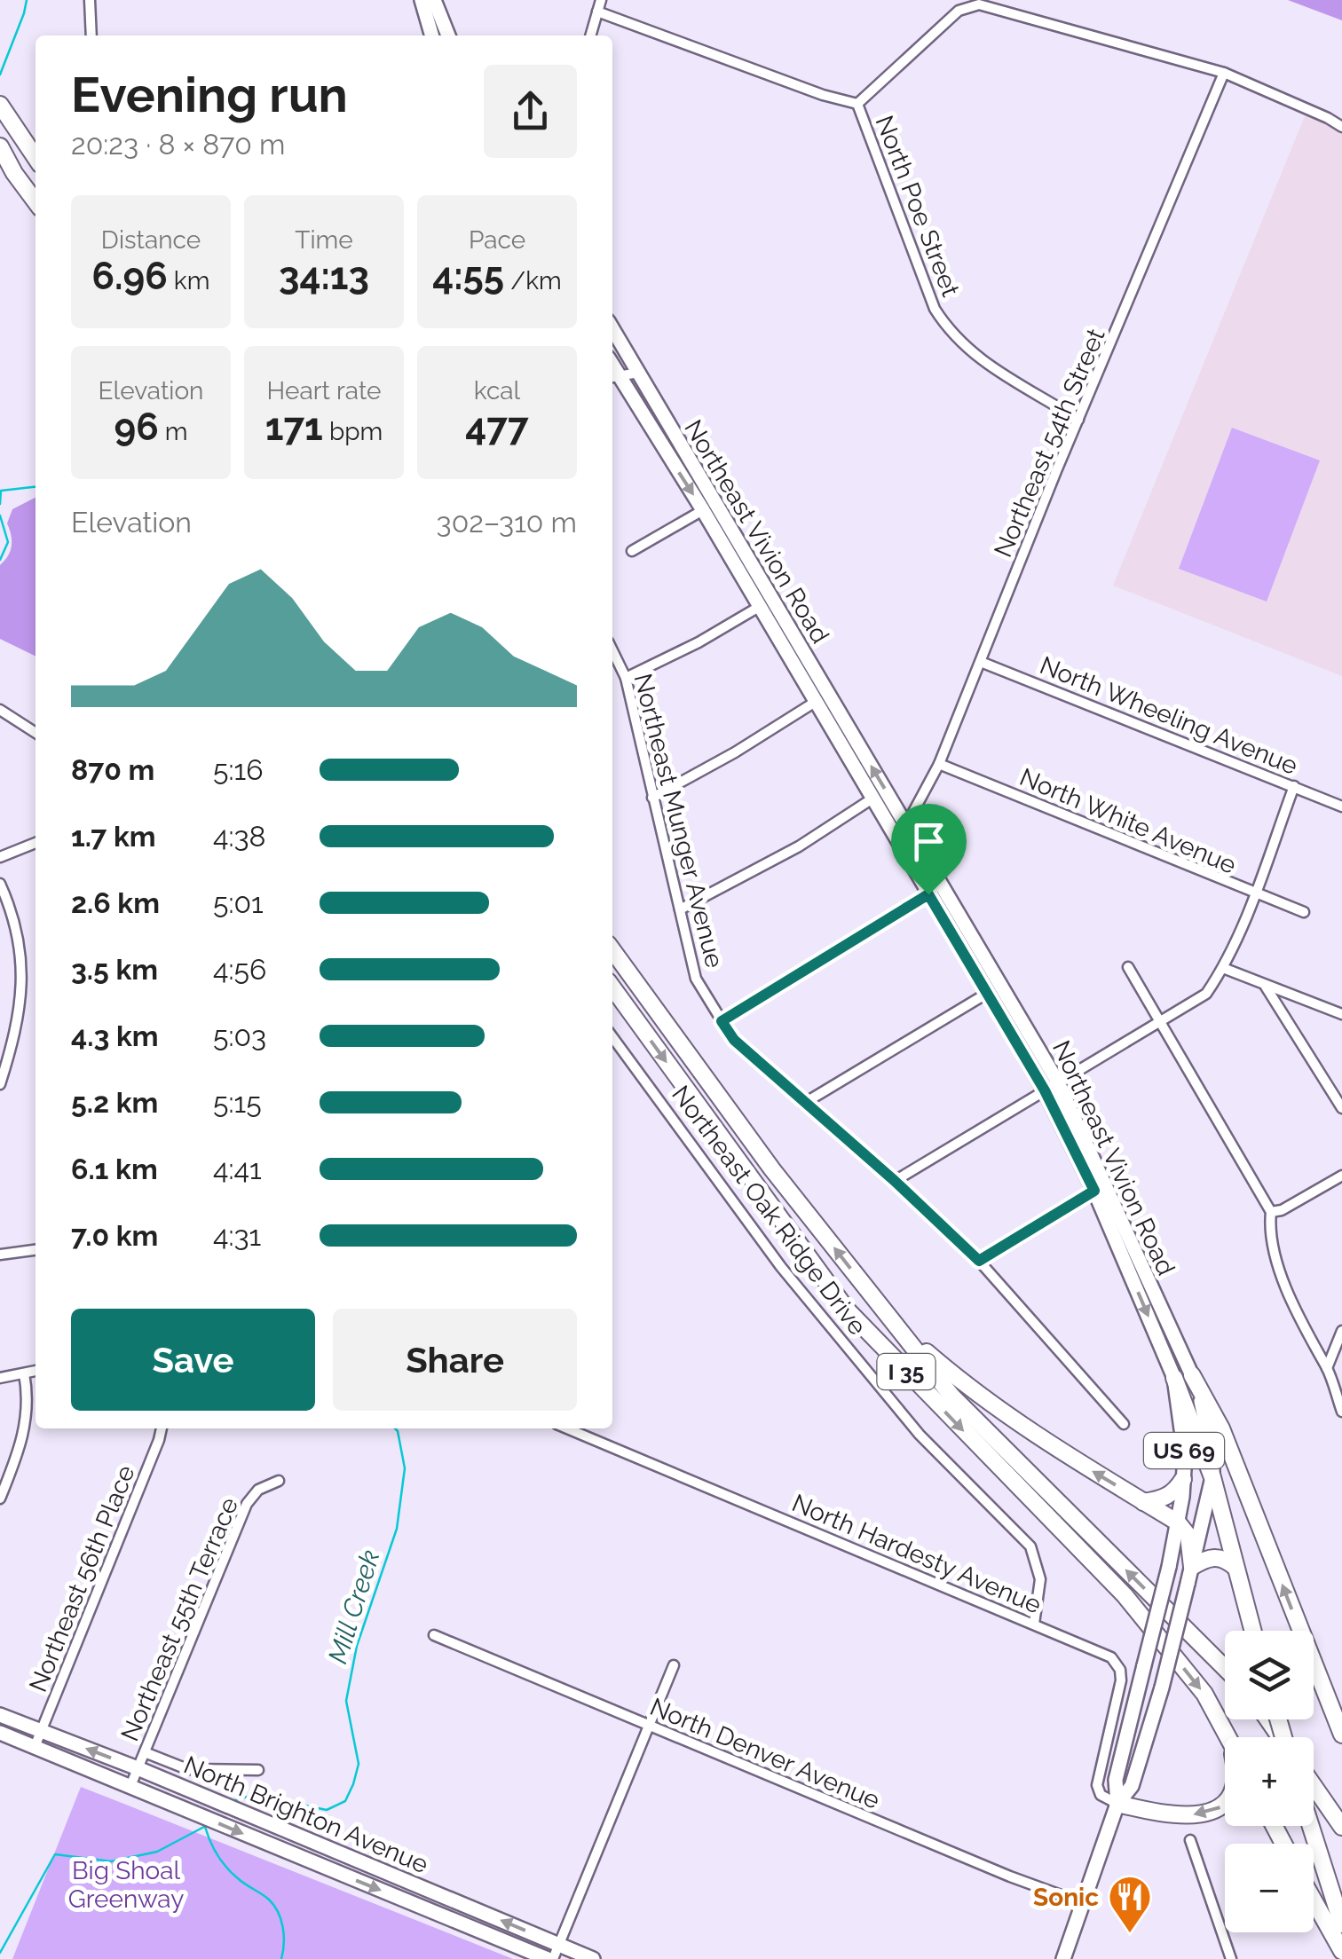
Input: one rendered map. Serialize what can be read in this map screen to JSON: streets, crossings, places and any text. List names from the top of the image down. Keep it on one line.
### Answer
{"streets":{"highway":["I 35"],"main road":["Northeast Vivion Road","US 69","North Brighton Avenue"],"street":["North Poe Street","Northeast 54th Street","North Wheeling Avenue","Northeast Munger Avenue","North White Avenue","Northeast Oak Ridge Drive","North Hardesty Avenue","Northeast 56th Place","Northeast 55th Terrace","North Denver Avenue"]},"crossings":[["North Poe Street","Northeast 54th Street"],["Northeast 54th Street","Northeast Vivion Road"],["Northeast 54th Street","North Wheeling Avenue"],["Northeast 54th Street","North White Avenue"],["Northeast Vivion Road","US 69"],["Northeast Vivion Road","North Hardesty Avenue"],["Northeast Vivion Road","North Denver Avenue"],["Northeast Oak Ridge Drive","North Hardesty Avenue"],["Northeast 56th Place","North Brighton Avenue"],["Northeast 55th Terrace","North Brighton Avenue"]],"water":["Mill Creek"],"parks":["Big Shoal Greenway"],"places":{"restaurant":["Sonic"]},"page":{"heading":["Evening run","20:23 · 8 × 870 m"],"stats":[["Distance","6.96 km"],["Time","34:13"],["Pace","4:55 /km"],["Elevation","96 m"],["Heart rate","171 bpm"],["kcal","477"]],"chart":["Elevation","302–310 m"],"list":[{"name":"870 m","note":"5:16"},{"name":"1.7 km","note":"4:38"},{"name":"2.6 km","note":"5:01"},{"name":"3.5 km","note":"4:56"},{"name":"4.3 km","note":"5:03"},{"name":"5.2 km","note":"5:15"},{"name":"6.1 km","note":"4:41"},{"name":"7.0 km","note":"4:31"}],"buttons":["Save","Share"],"map_buttons":["+","−"]}}
